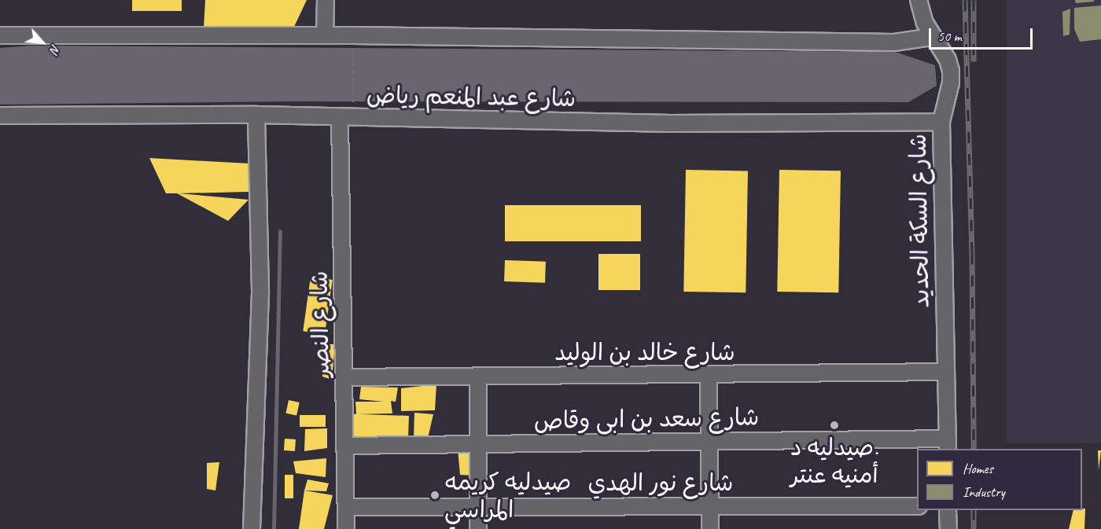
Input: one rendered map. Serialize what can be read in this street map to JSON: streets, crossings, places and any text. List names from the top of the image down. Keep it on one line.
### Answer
{"streets":{"street":["شارع عبد المنعم رياض","شارع السكة الحديد","شارع النصر","شارع خالد بن الوليد","شارع سعد بن ابى وقاص","شارع نور الهدي"]},"crossings":[["شارع عبد المنعم رياض","شارع السكة الحديد"],["شارع عبد المنعم رياض","شارع النصر"],["شارع السكة الحديد","شارع خالد بن الوليد"],["شارع السكة الحديد","شارع سعد بن ابى وقاص"],["شارع النصر","شارع خالد بن الوليد"],["شارع النصر","شارع سعد بن ابى وقاص"],["شارع النصر","شارع نور الهدي"]],"places":["صيدليه د. أمنيه عنتر","صيدليه كريمه المراسي"],"legend":["Homes","Industry"],"scale_bar":"50 m","north":"bottom right"}
